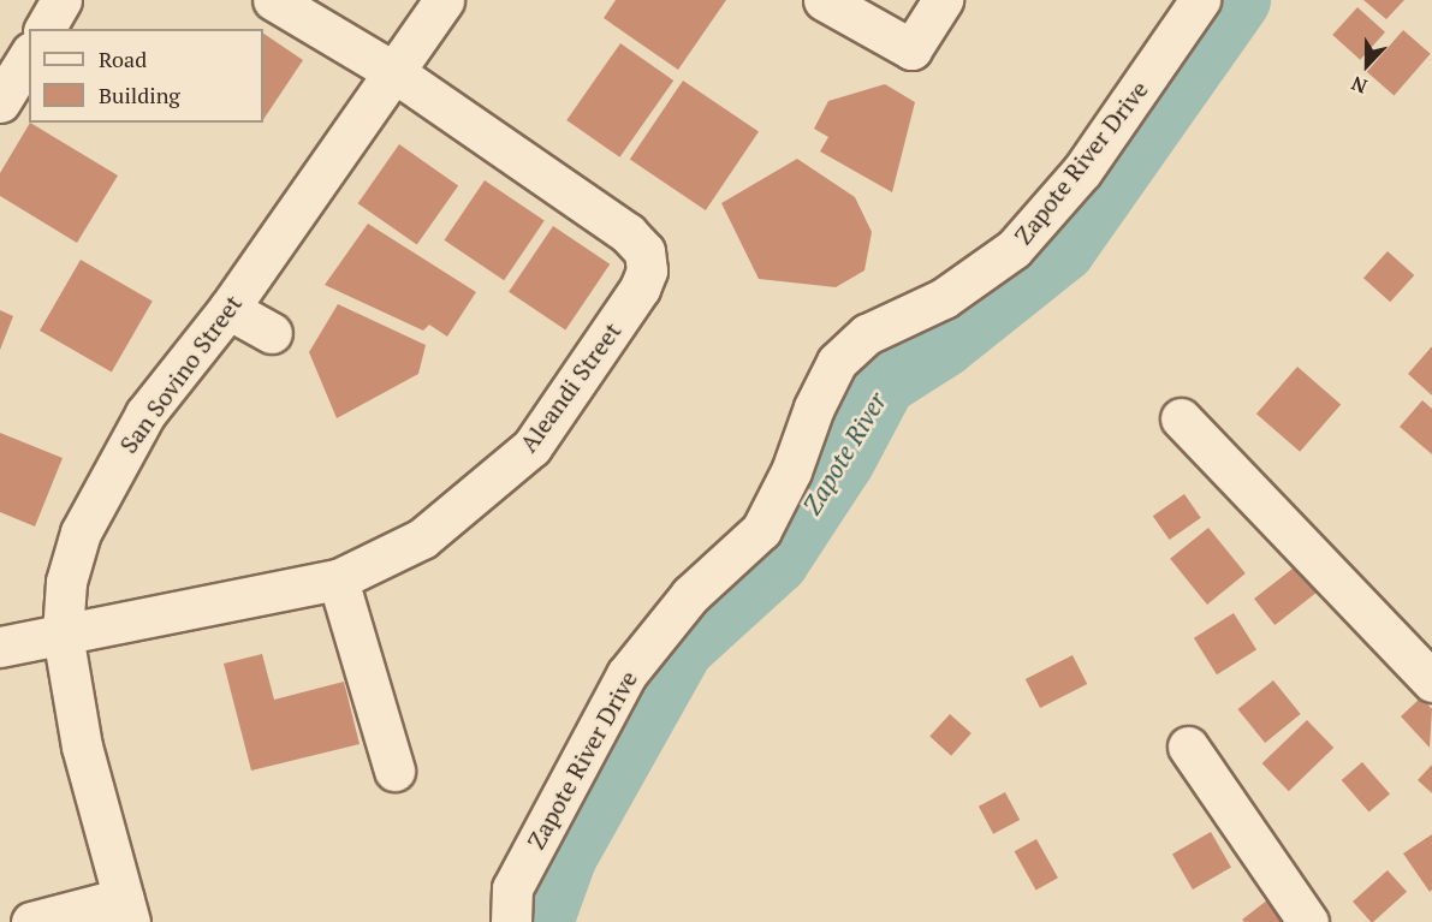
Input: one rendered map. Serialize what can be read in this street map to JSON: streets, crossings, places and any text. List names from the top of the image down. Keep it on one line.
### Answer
{"streets":{"street":["Zapote River Drive","San Sovino Street","Aleandi Street"]},"crossings":[["San Sovino Street","Aleandi Street"]],"water":["Zapote River"],"legend":["Road","Building"],"north":"bottom"}
